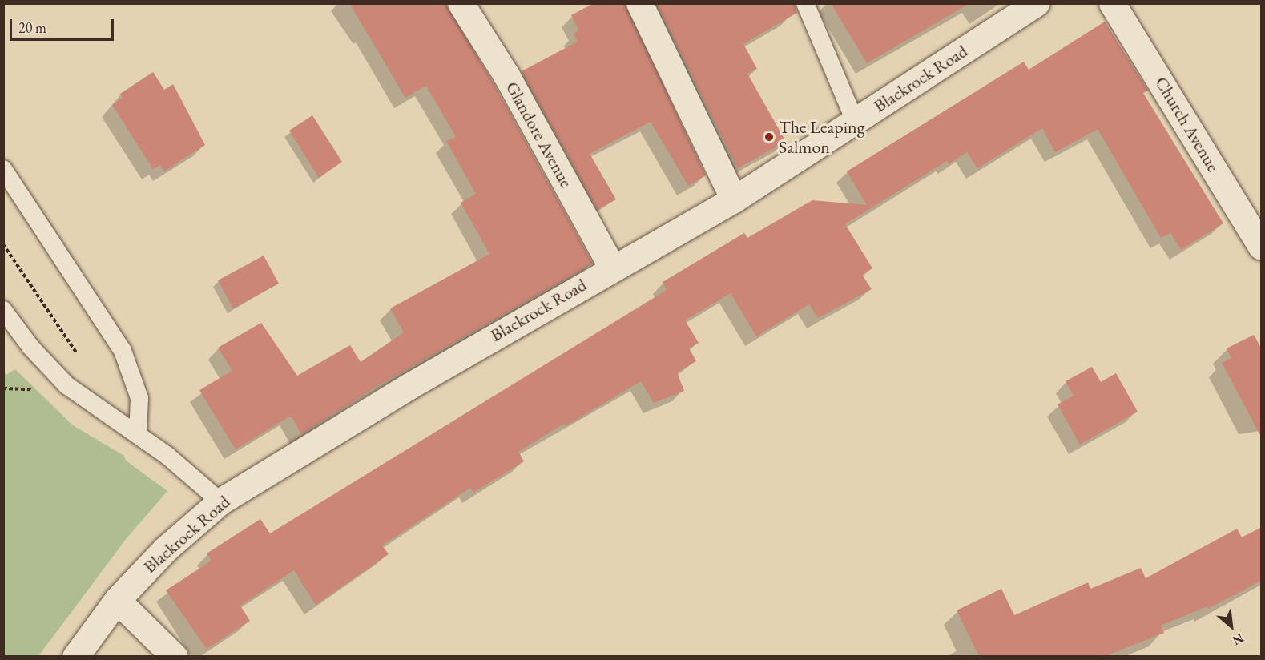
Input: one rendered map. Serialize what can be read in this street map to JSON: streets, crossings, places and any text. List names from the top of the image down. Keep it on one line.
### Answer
{"streets":{"main road":["Blackrock Road","Church Avenue","Glandore Avenue"]},"crossings":[["Blackrock Road","Glandore Avenue"]],"places":["The Leaping Salmon"],"scale_bar":"20 m","north":"bottom right"}
